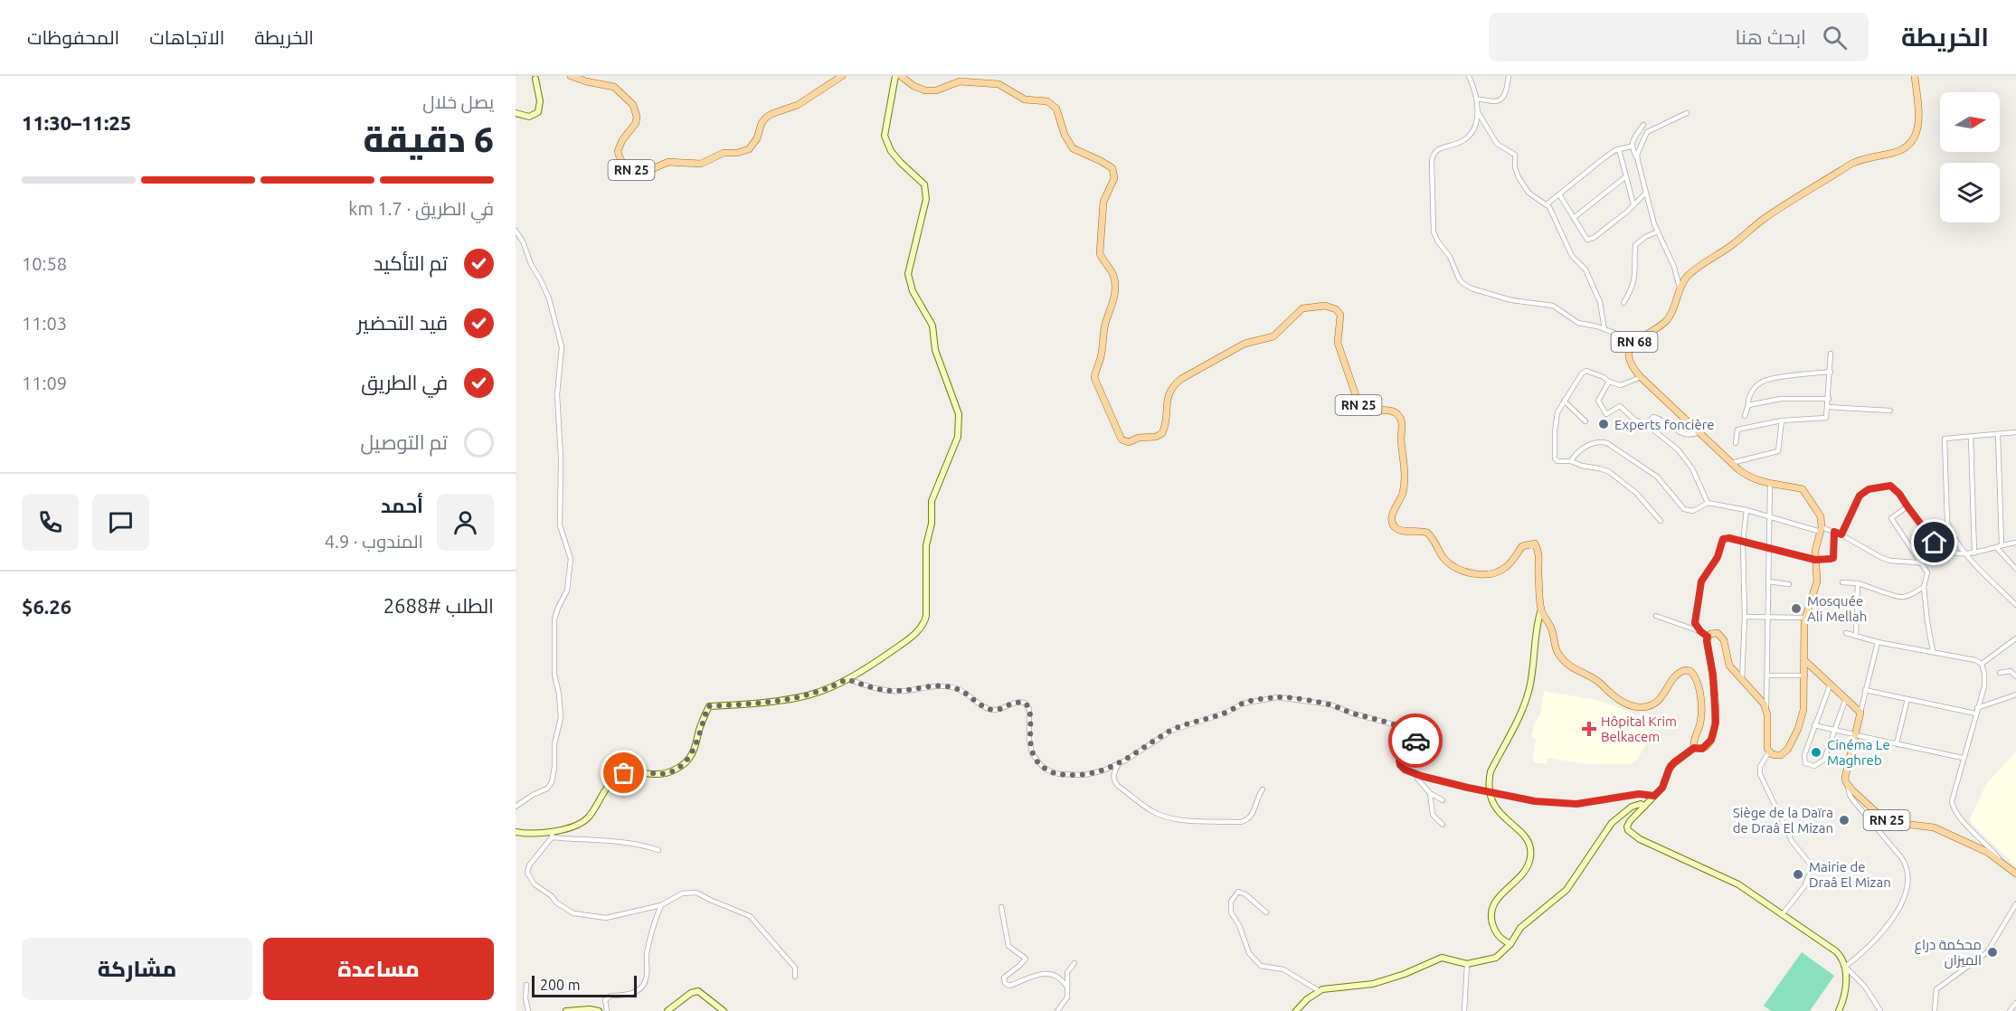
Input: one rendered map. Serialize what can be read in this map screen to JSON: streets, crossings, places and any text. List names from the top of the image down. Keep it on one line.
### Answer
{"streets":{"main road":["RN 25","RN 68"]},"places":{"other":["Experts foncière","Mosquée Ali Mellah","Cinéma Le Maghreb","Siège de la Daïra de Draâ El Mizan","Mairie de Draâ El Mizan","محكمة دراع الميزان"],"health":["Hôpital Krim Belkacem"]},"scale_bar":"200 m","north":"right","page":{"header":"الخريطة","search":"ابحث هنا","nav":["الخريطة","الاتجاهات","المحفوظات"],"heading":["6 دقيقة","يصل خلال","11:25–11:30"],"panel":["أحمد","المندوب · 4.9","الطلب #2688","$6.26"],"bar":"في الطريق · 1.7 km","list":[["تم التأكيد","10:58"],["قيد التحضير","11:03"],["في الطريق","11:09"],"تم التوصيل"],"buttons":["مساعدة","مشاركة"],"scale":"200 m"}}
